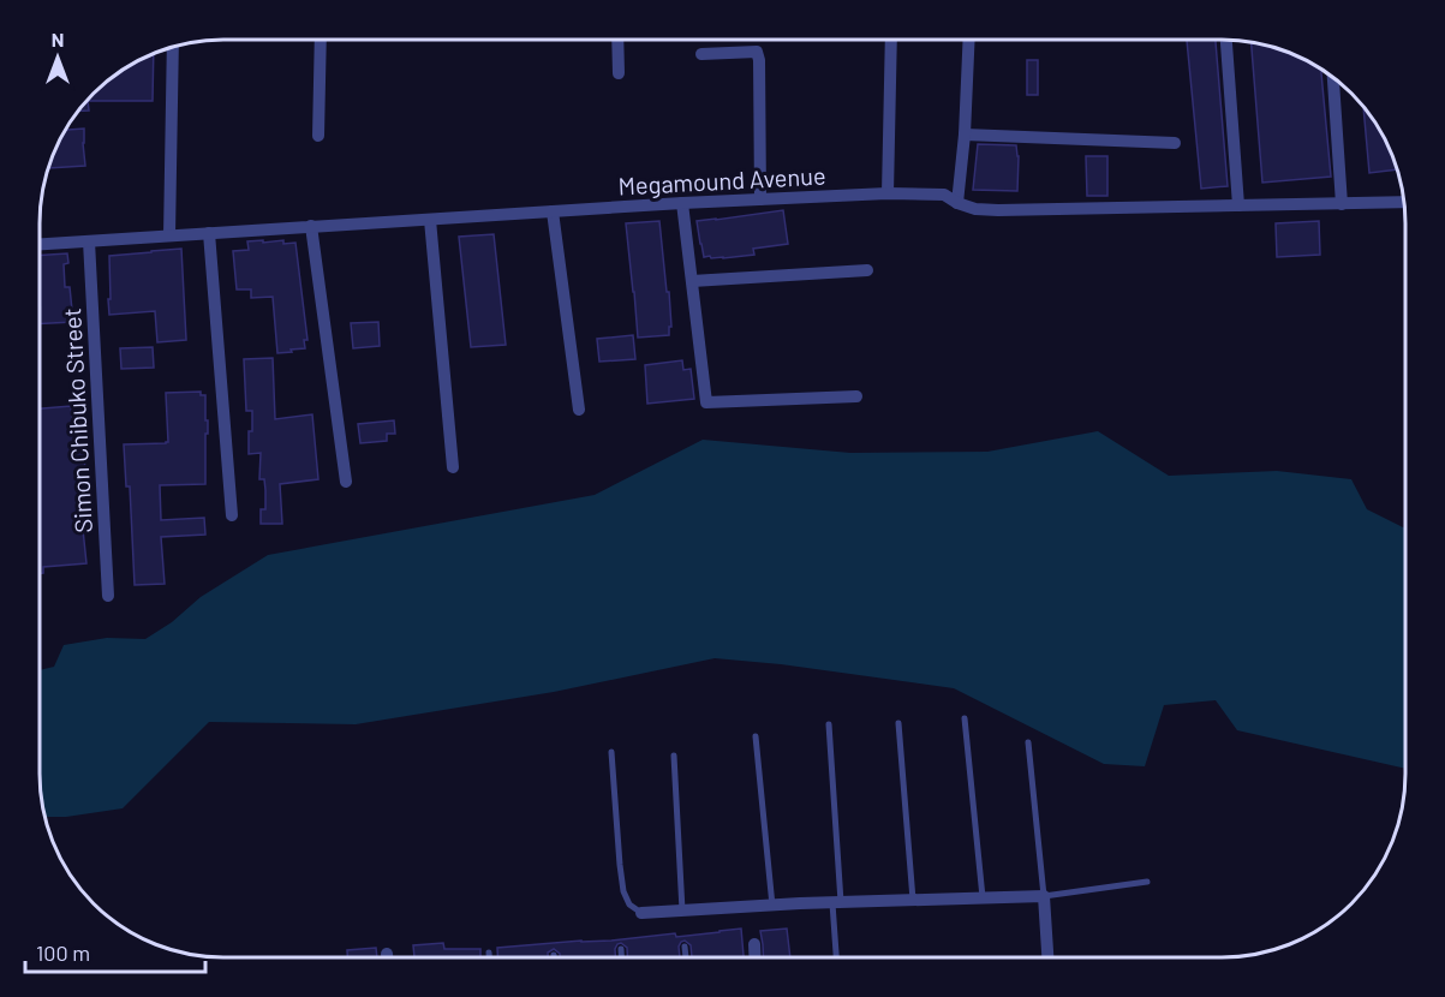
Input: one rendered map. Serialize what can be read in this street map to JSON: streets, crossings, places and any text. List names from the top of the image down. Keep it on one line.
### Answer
{"streets":{"street":["Megamound Avenue","Simon Chibuko Street"]},"crossings":[["Megamound Avenue","Simon Chibuko Street"]],"scale_bar":"100 m","north":"top"}
